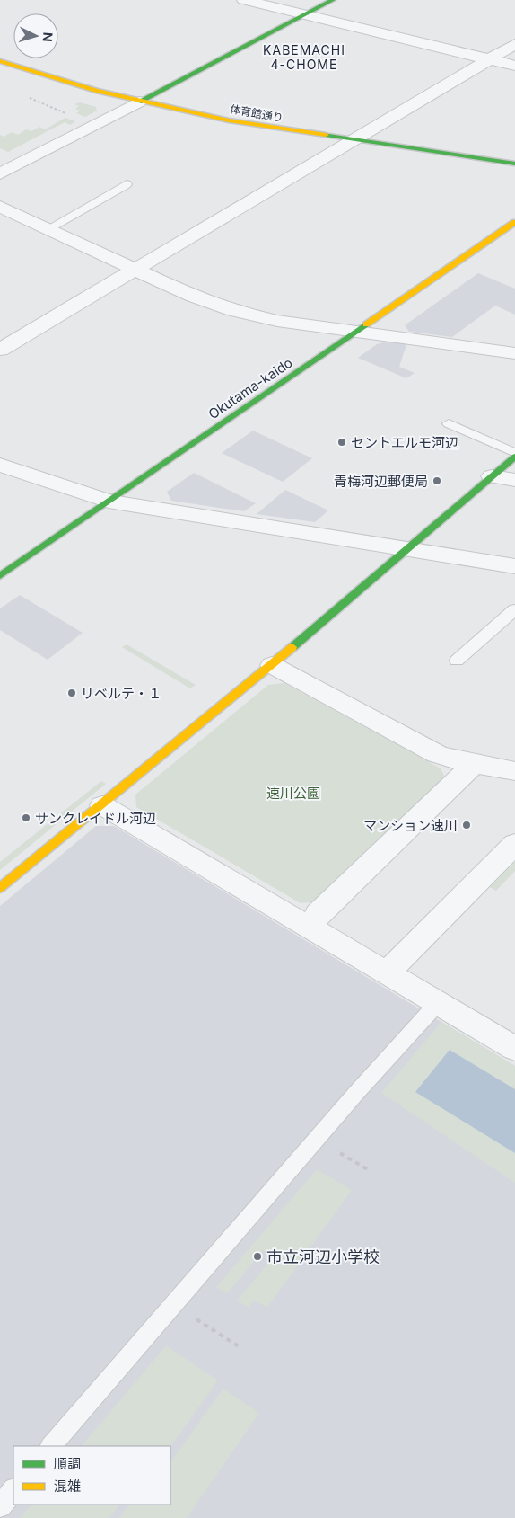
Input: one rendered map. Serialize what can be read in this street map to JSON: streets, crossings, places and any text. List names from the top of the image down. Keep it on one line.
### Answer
{"streets":{"street":["体育館通り","Okutama-kaido"]},"districts":["KABEMACHI 4-CHOME"],"parks":["速川公園"],"places":["セントエルモ河辺","青梅河辺郵便局","リベルテ・１","サンクレイドル河辺","マンション速川","市立河辺小学校"],"legend":["順調","混雑"],"north":"right"}
